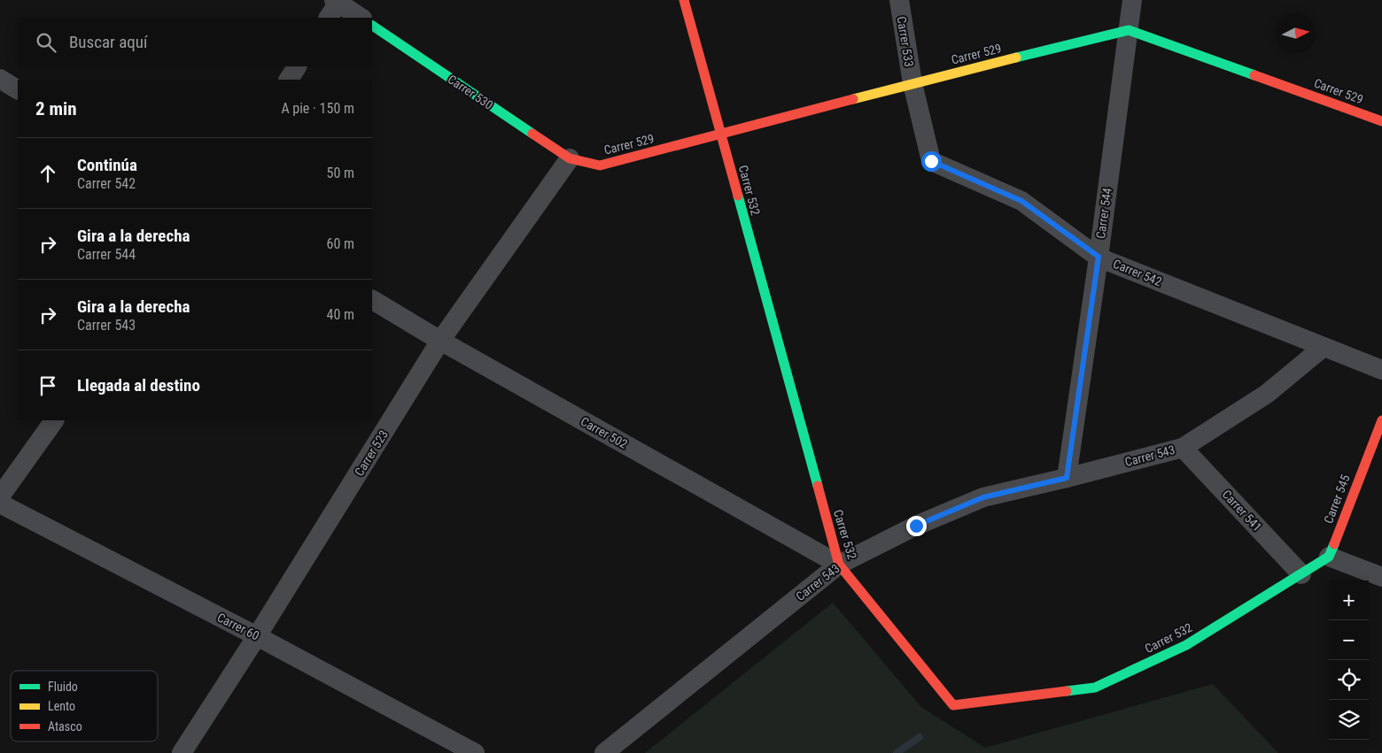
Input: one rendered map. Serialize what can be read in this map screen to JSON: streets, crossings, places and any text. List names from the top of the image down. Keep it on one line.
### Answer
{"streets":{"street":["Carrer 533","Carrer 529","Carrer 530","Carrer 532","Carrer 544","Carrer 542","Carrer 502","Carrer 523","Carrer 543","Carrer 545","Carrer 541","Carrer 60"]},"crossings":[["Carrer 533","Carrer 529"],["Carrer 533","Carrer 542"],["Carrer 529","Carrer 530"],["Carrer 529","Carrer 532"],["Carrer 529","Carrer 544"],["Carrer 529","Carrer 542"],["Carrer 529","Carrer 523"],["Carrer 530","Carrer 523"],["Carrer 532","Carrer 502"],["Carrer 532","Carrer 543"],["Carrer 532","Carrer 541"],["Carrer 544","Carrer 542"],["Carrer 544","Carrer 543"],["Carrer 542","Carrer 543"],["Carrer 502","Carrer 523"],["Carrer 502","Carrer 543"],["Carrer 523","Carrer 60"],["Carrer 543","Carrer 541"]],"legend":["Fluido","Lento","Atasco"],"north":"right","page":{"search":"Buscar aquí","heading":["2 min","A pie · 150 m"],"list":[["Continúa","Carrer 542","50 m"],["Gira a la derecha","Carrer 544","60 m"],["Gira a la derecha","Carrer 543","40 m"],"Llegada al destino"],"map_buttons":["+","−"]}}
